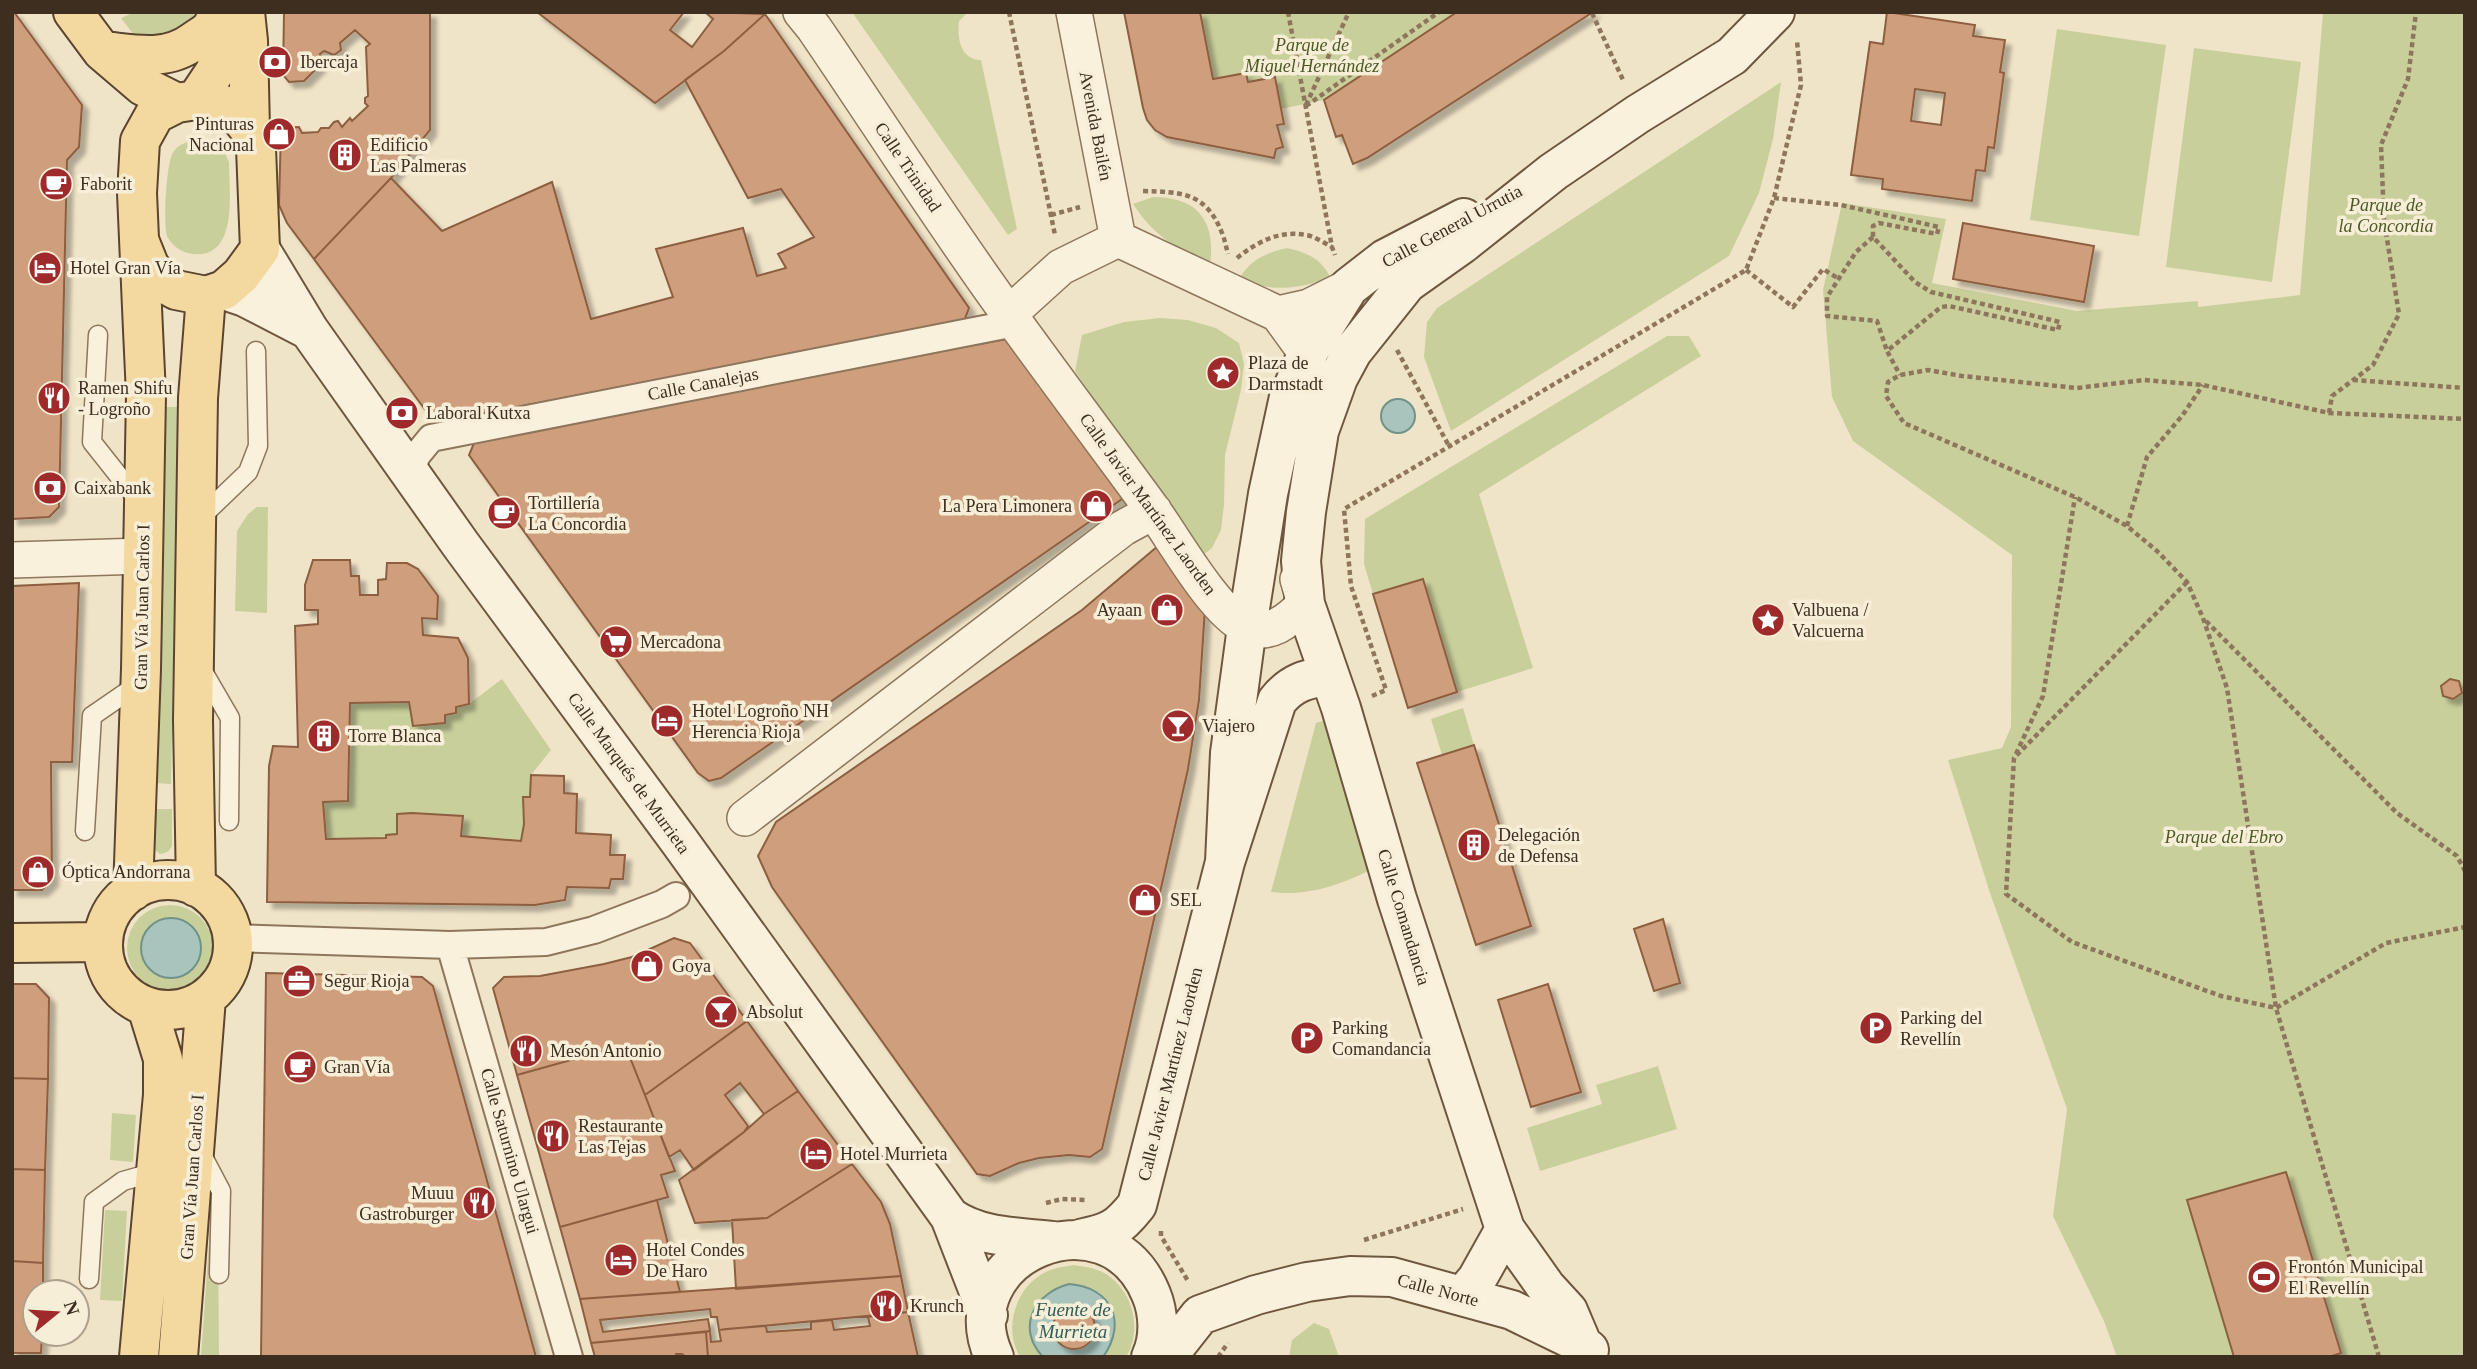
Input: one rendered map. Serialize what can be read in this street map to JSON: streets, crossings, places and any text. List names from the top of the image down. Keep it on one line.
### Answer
{"streets":{"main road":["Calle General Urrutia","Calle Javier Martínez Laorden","Gran Vía Juan Carlos I","Calle Marqués de Murrieta","Calle Comandancia","Calle Norte"],"street":["Avenida Bailén","Calle Trinidad","Calle Canalejas","Calle Saturnino Ulargui"]},"crossings":[["Calle Trinidad","Calle Canalejas"],["Calle Trinidad","Calle Javier Martínez Laorden"],["Calle General Urrutia","Calle Comandancia"],["Calle Canalejas","Calle Javier Martínez Laorden"],["Calle Canalejas","Calle Marqués de Murrieta"],["Calle Javier Martínez Laorden","Calle Comandancia"],["Gran Vía Juan Carlos I","Calle Marqués de Murrieta"],["Calle Comandancia","Calle Norte"]],"water":["Fuente de Murrieta"],"parks":["Parque de Miguel Hernández","Parque de la Concordia","Parque del Ebro"],"places":{"bank":["Ibercaja","Laboral Kutxa","Caixabank"],"shop":["Pinturas Nacional","La Pera Limonera","Ayaan","Óptica Andorrana","SEL","Goya"],"building":["Edificio Las Palmeras","Torre Blanca","Delegación de Defensa"],"cafe":["Faborit","Tortillería La Concordia","Gran Vía"],"hotel":["Hotel Gran Vía","Hotel Logroño NH Herencia Rioja","Hotel Murrieta","Hotel Condes De Haro"],"place":["Plaza de Darmstadt","Valbuena / Valcuerna"],"restaurant":["Ramen Shifu - Logroño","Mesón Antonio","Restaurante Las Tejas","Muuu Gastroburger","Krunch"],"supermarket":["Mercadona"],"bar":["Viajero","Absolut"],"office":["Segur Rioja"],"parking":["Parking del Revellín","Parking Comandancia"],"sports":["Frontón Municipal El Revellín"]},"north":"right"}
